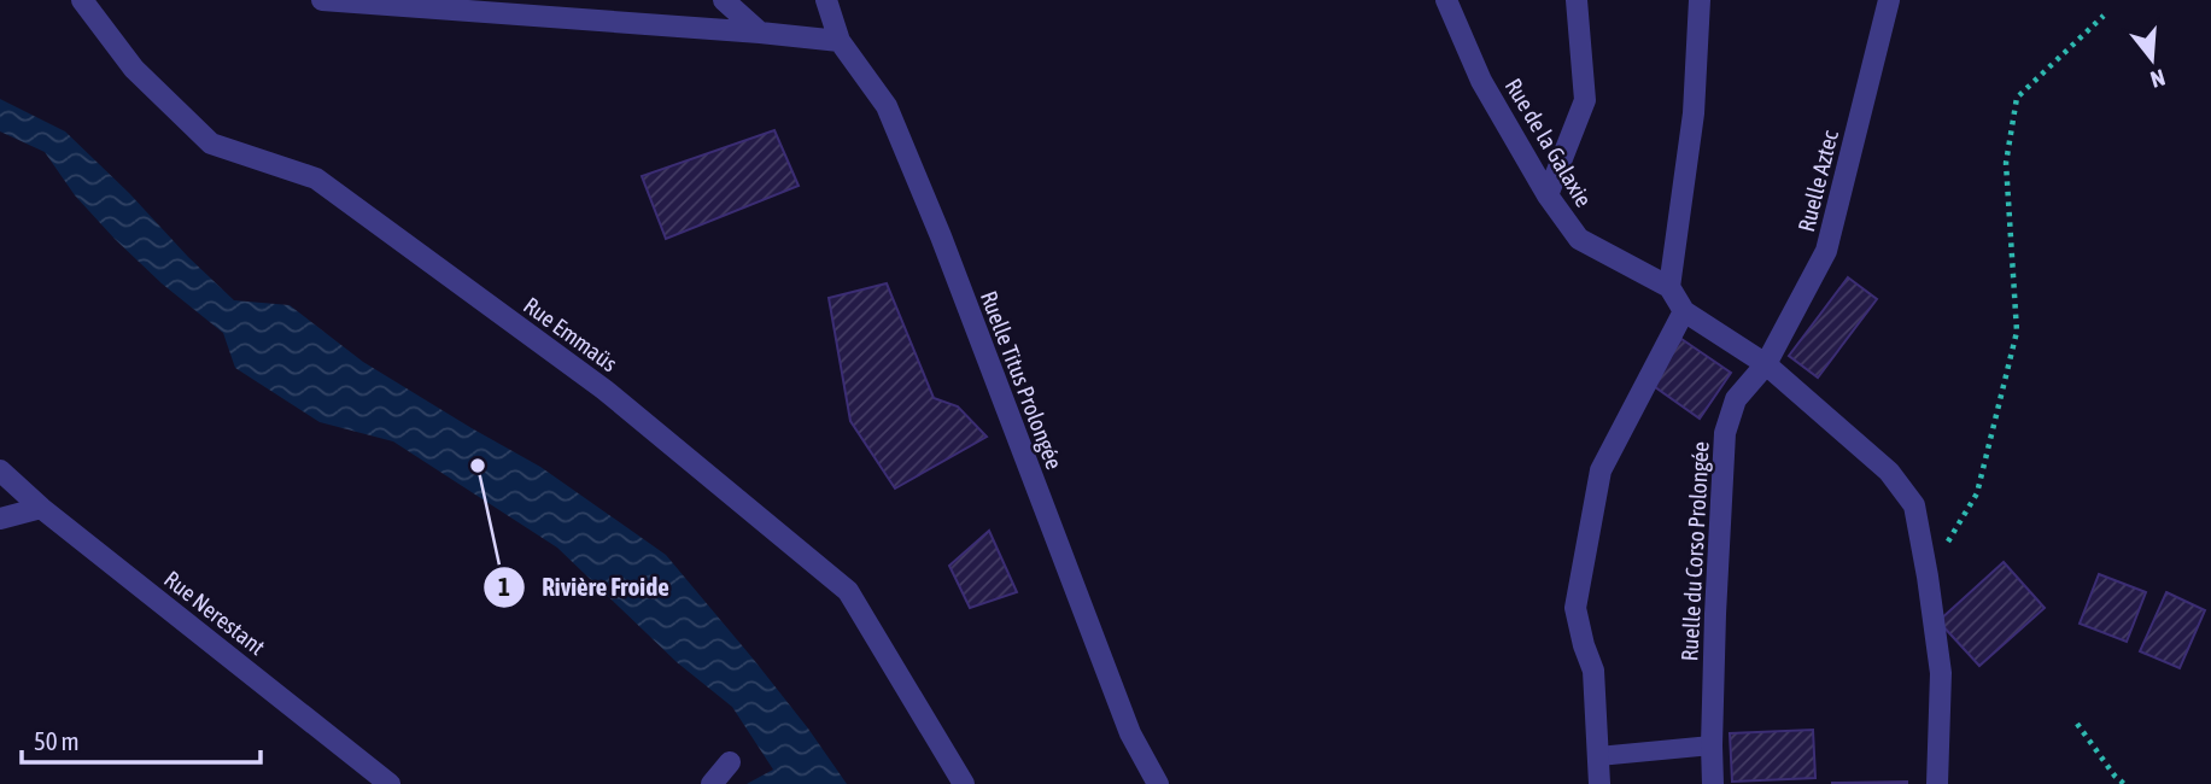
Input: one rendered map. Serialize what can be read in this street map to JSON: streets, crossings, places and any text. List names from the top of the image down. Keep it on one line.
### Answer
{"streets":{"street":["Rue de la Galaxie","Ruelle Aztec","Rue Emmaüs","Ruelle Titus Prolongée","Ruelle du Corso Prolongée","Rue Nerestant"]},"crossings":[["Ruelle Aztec","Ruelle du Corso Prolongée"]],"places":["Rivière Froide"],"scale_bar":"50 m","north":"bottom"}
